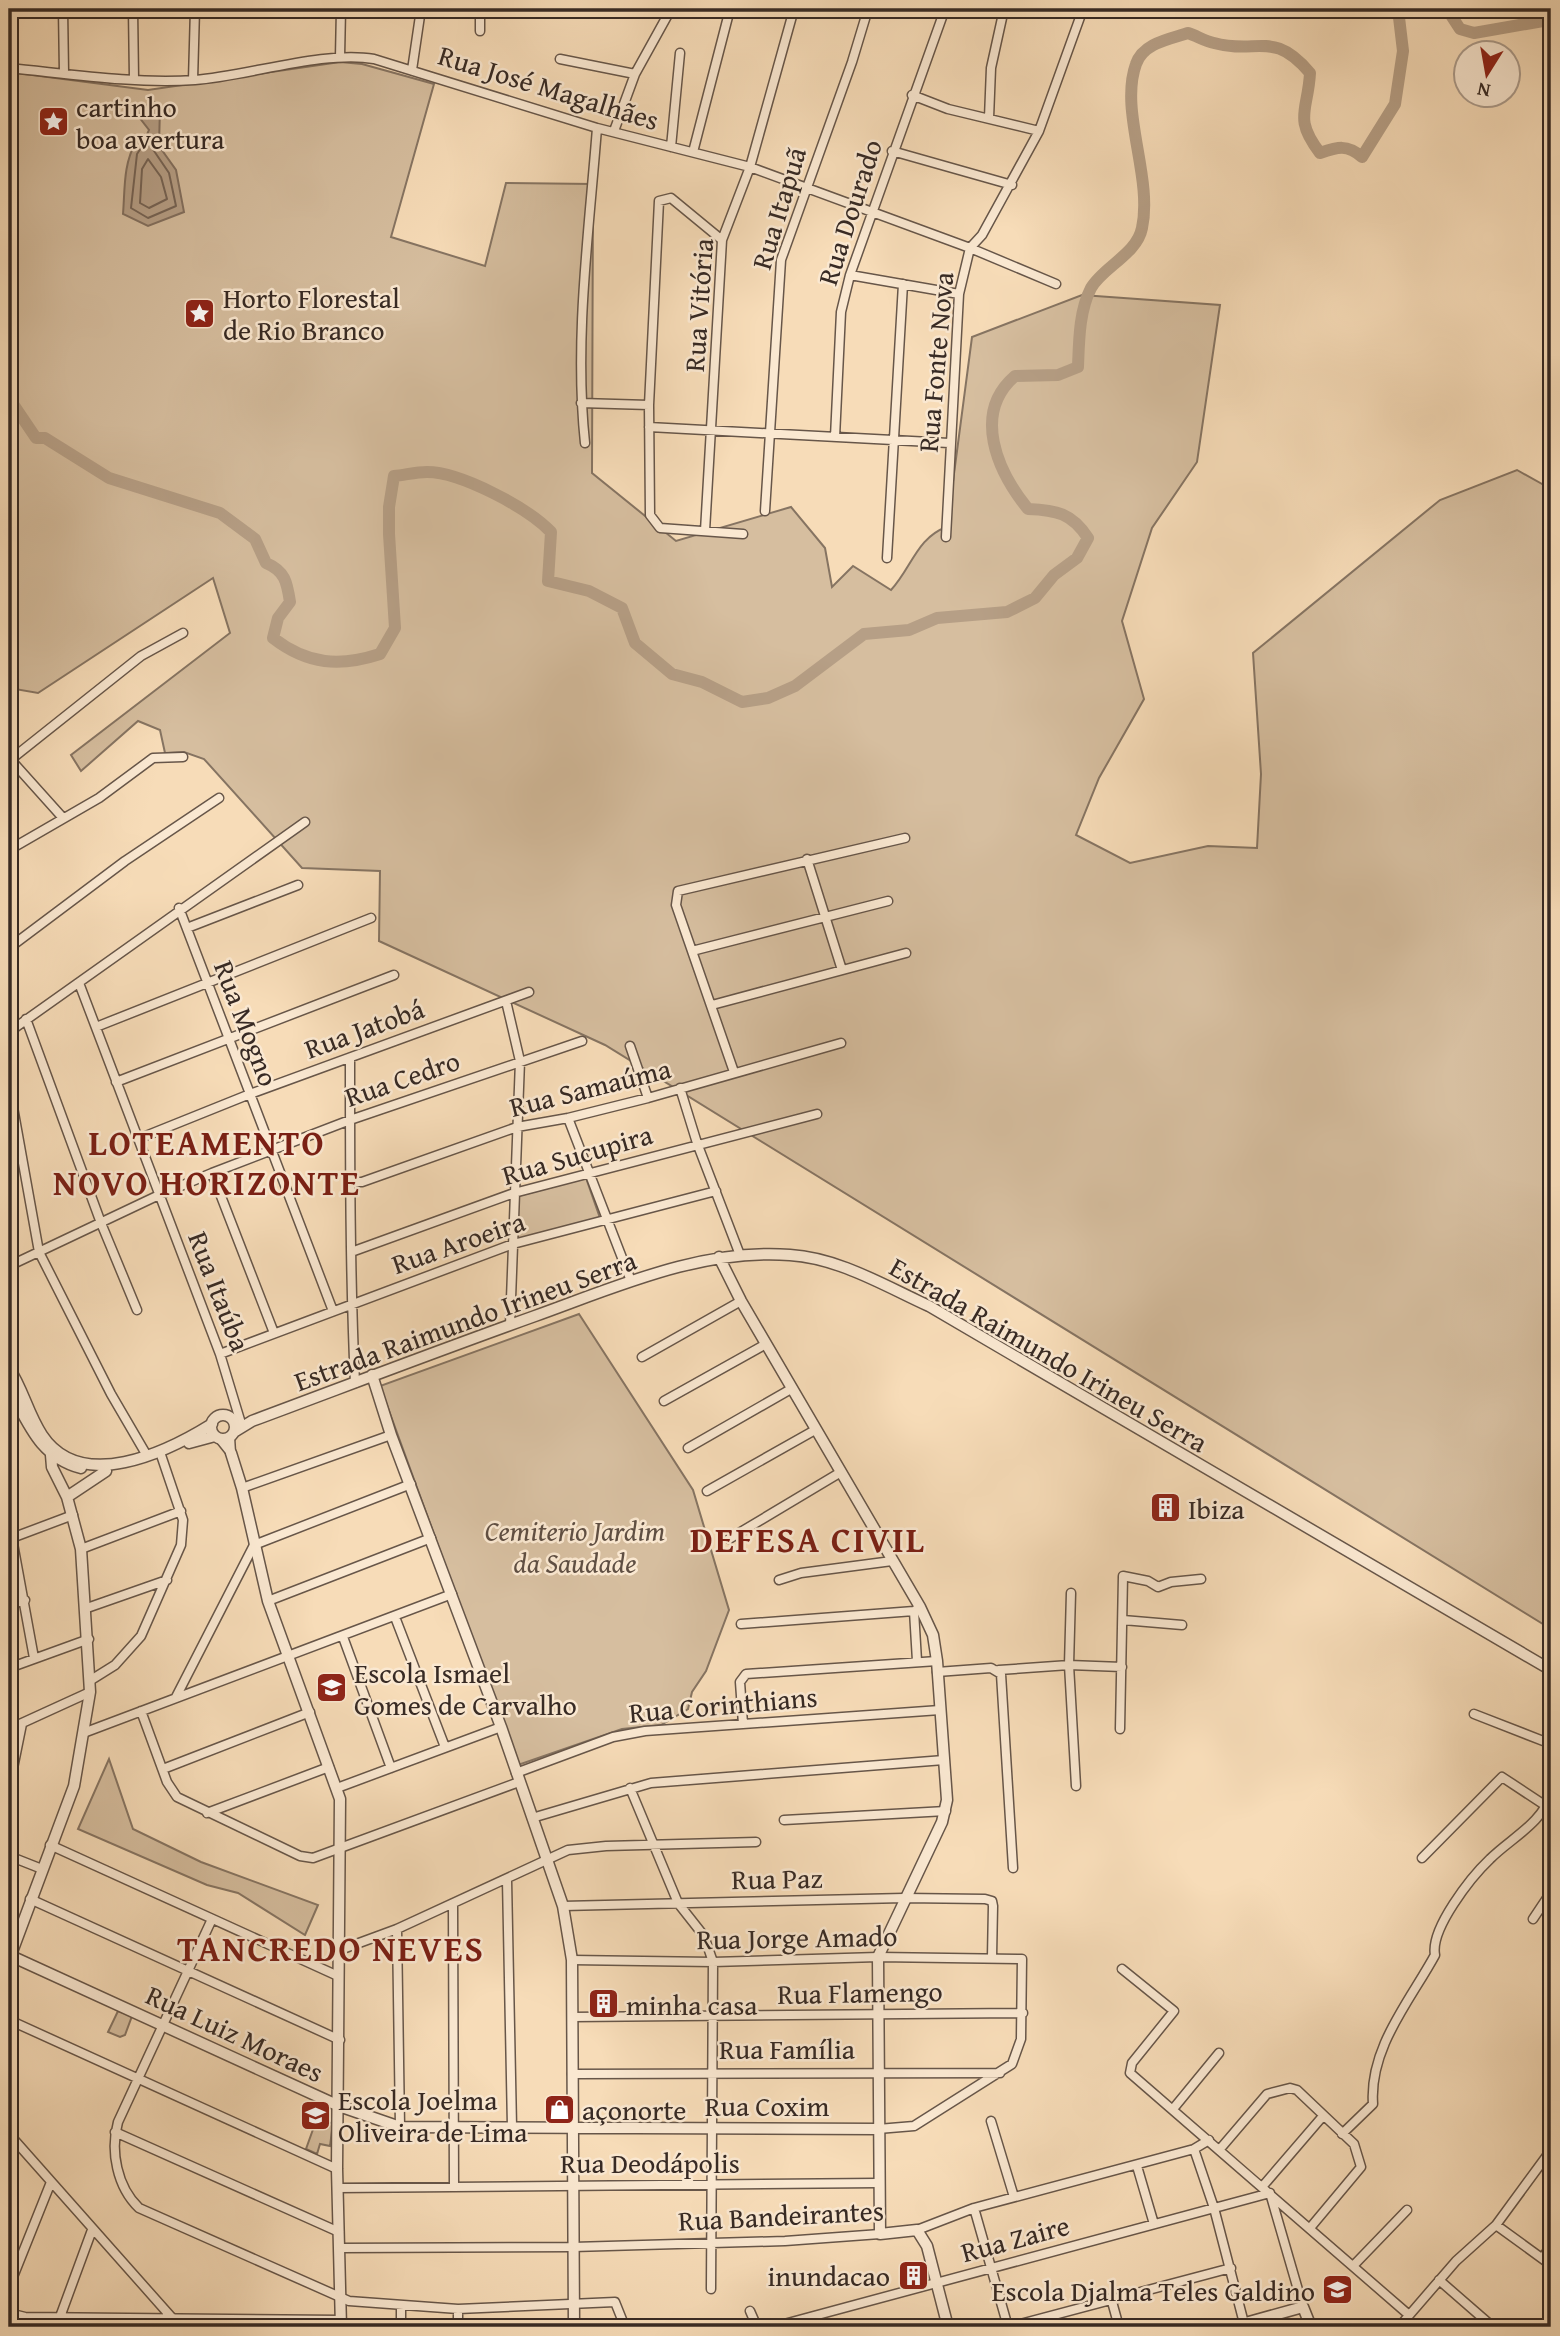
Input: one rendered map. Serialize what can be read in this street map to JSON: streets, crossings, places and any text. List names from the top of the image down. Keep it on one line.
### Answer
{"streets":{"street":["Rua José Magalhães","Rua Itapuã","Rua Dourado","Rua Vitória","Rua Fonte Nova","Rua Mogno","Rua Jatobá","Rua Cedro","Rua Samaúma","Rua Sucupira","Rua Aroeira","Rua Itaúba","Estrada Raimundo Irineu Serra","Rua Corinthians","Rua Paz","Rua Jorge Amado","Rua Flamengo","Rua Luiz Moraes","Rua Família","Rua Coxim","Rua Deodápolis","Rua Bandeirantes","Rua Zaire"]},"crossings":[["Rua José Magalhães","Rua Itapuã"],["Rua José Magalhães","Rua Dourado"],["Rua José Magalhães","Rua Vitória"],["Rua José Magalhães","Rua Fonte Nova"],["Rua Mogno","Rua Jatobá"],["Rua Mogno","Rua Cedro"],["Rua Mogno","Rua Aroeira"],["Rua Jatobá","Rua Itaúba"],["Rua Cedro","Rua Itaúba"],["Rua Aroeira","Rua Itaúba"],["Rua Itaúba","Estrada Raimundo Irineu Serra"],["Rua Paz","Rua Jorge Amado"],["Rua Jorge Amado","Rua Flamengo"],["Rua Luiz Moraes","Rua Coxim"]],"districts":["LOTEAMENTO NOVO HORIZONTE","DEFESA CIVIL","TANCREDO NEVES"],"parks":["Cemiterio Jardim da Saudade"],"places":{"place":["cartinho boa avertura","Horto Florestal de Rio Branco"],"building":["Ibiza","minha casa","inundacao"],"school or university":["Escola Ismael Gomes de Carvalho","Escola Joelma Oliveira de Lima","Escola Djalma Teles Galdino"],"shop":["açonorte"]},"north":"bottom"}
